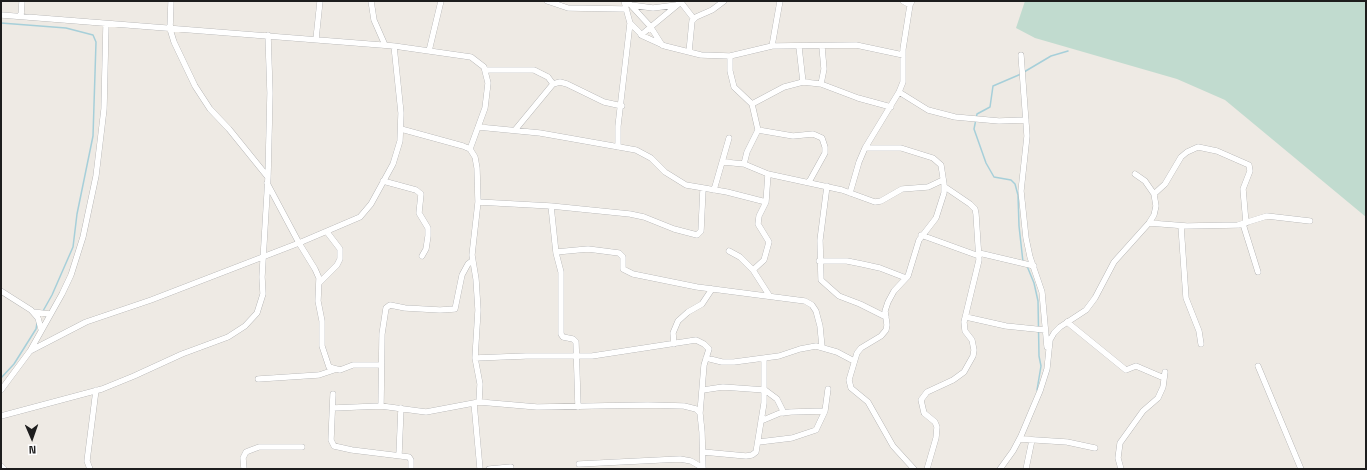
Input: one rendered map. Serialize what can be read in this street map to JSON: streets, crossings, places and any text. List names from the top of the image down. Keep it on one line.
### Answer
{"north":"bottom"}
